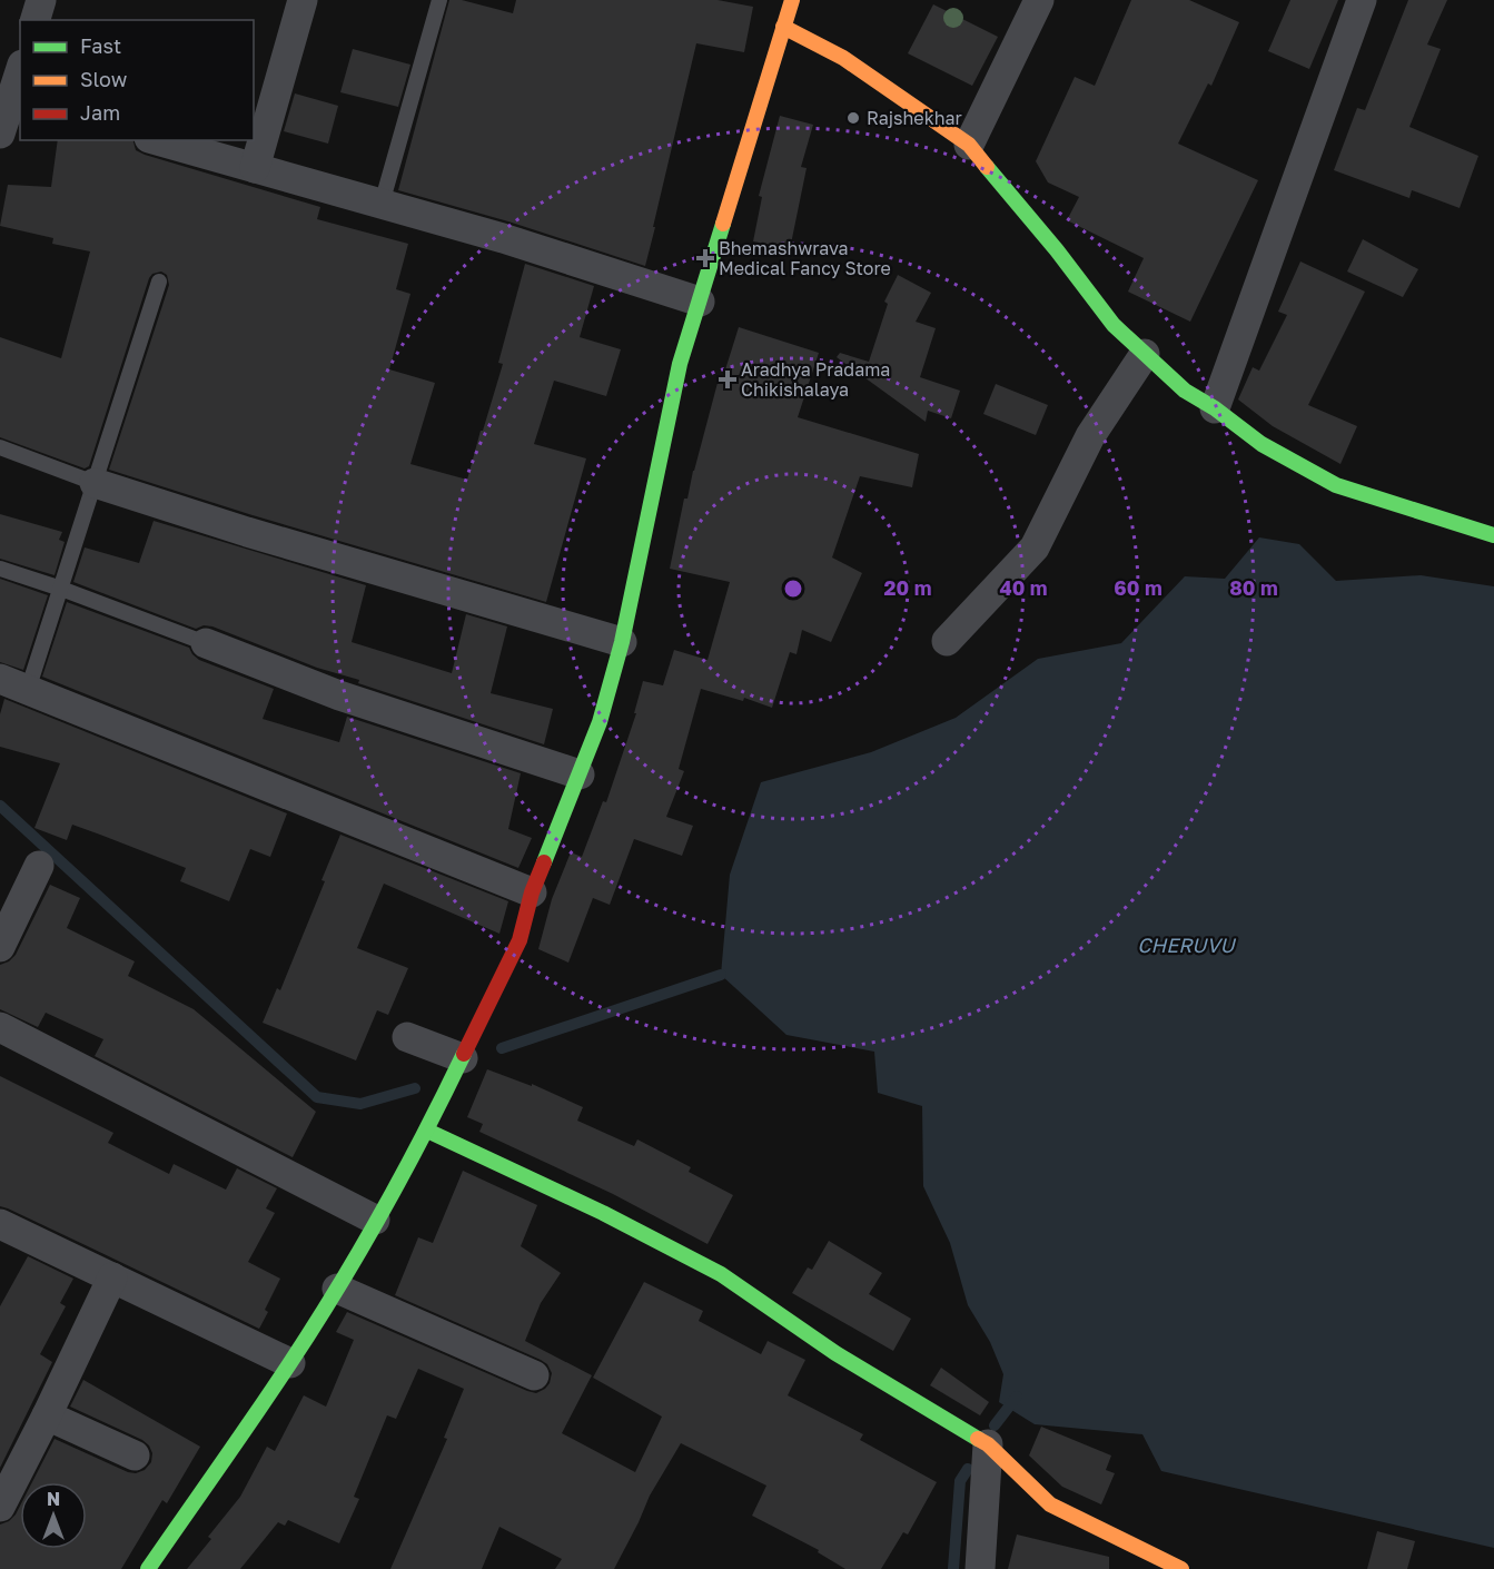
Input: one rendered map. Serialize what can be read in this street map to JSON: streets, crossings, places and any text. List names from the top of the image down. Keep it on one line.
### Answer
{"water":["CHERUVU"],"places":{"other":["Rajshekhar"],"health":["Bhemashwrava Medical Fancy Store","Aradhya Pradama Chikishalaya"]},"legend":["Fast","Slow","Jam"],"north":"top","rings":["20 m","40 m","60 m","80 m"]}
